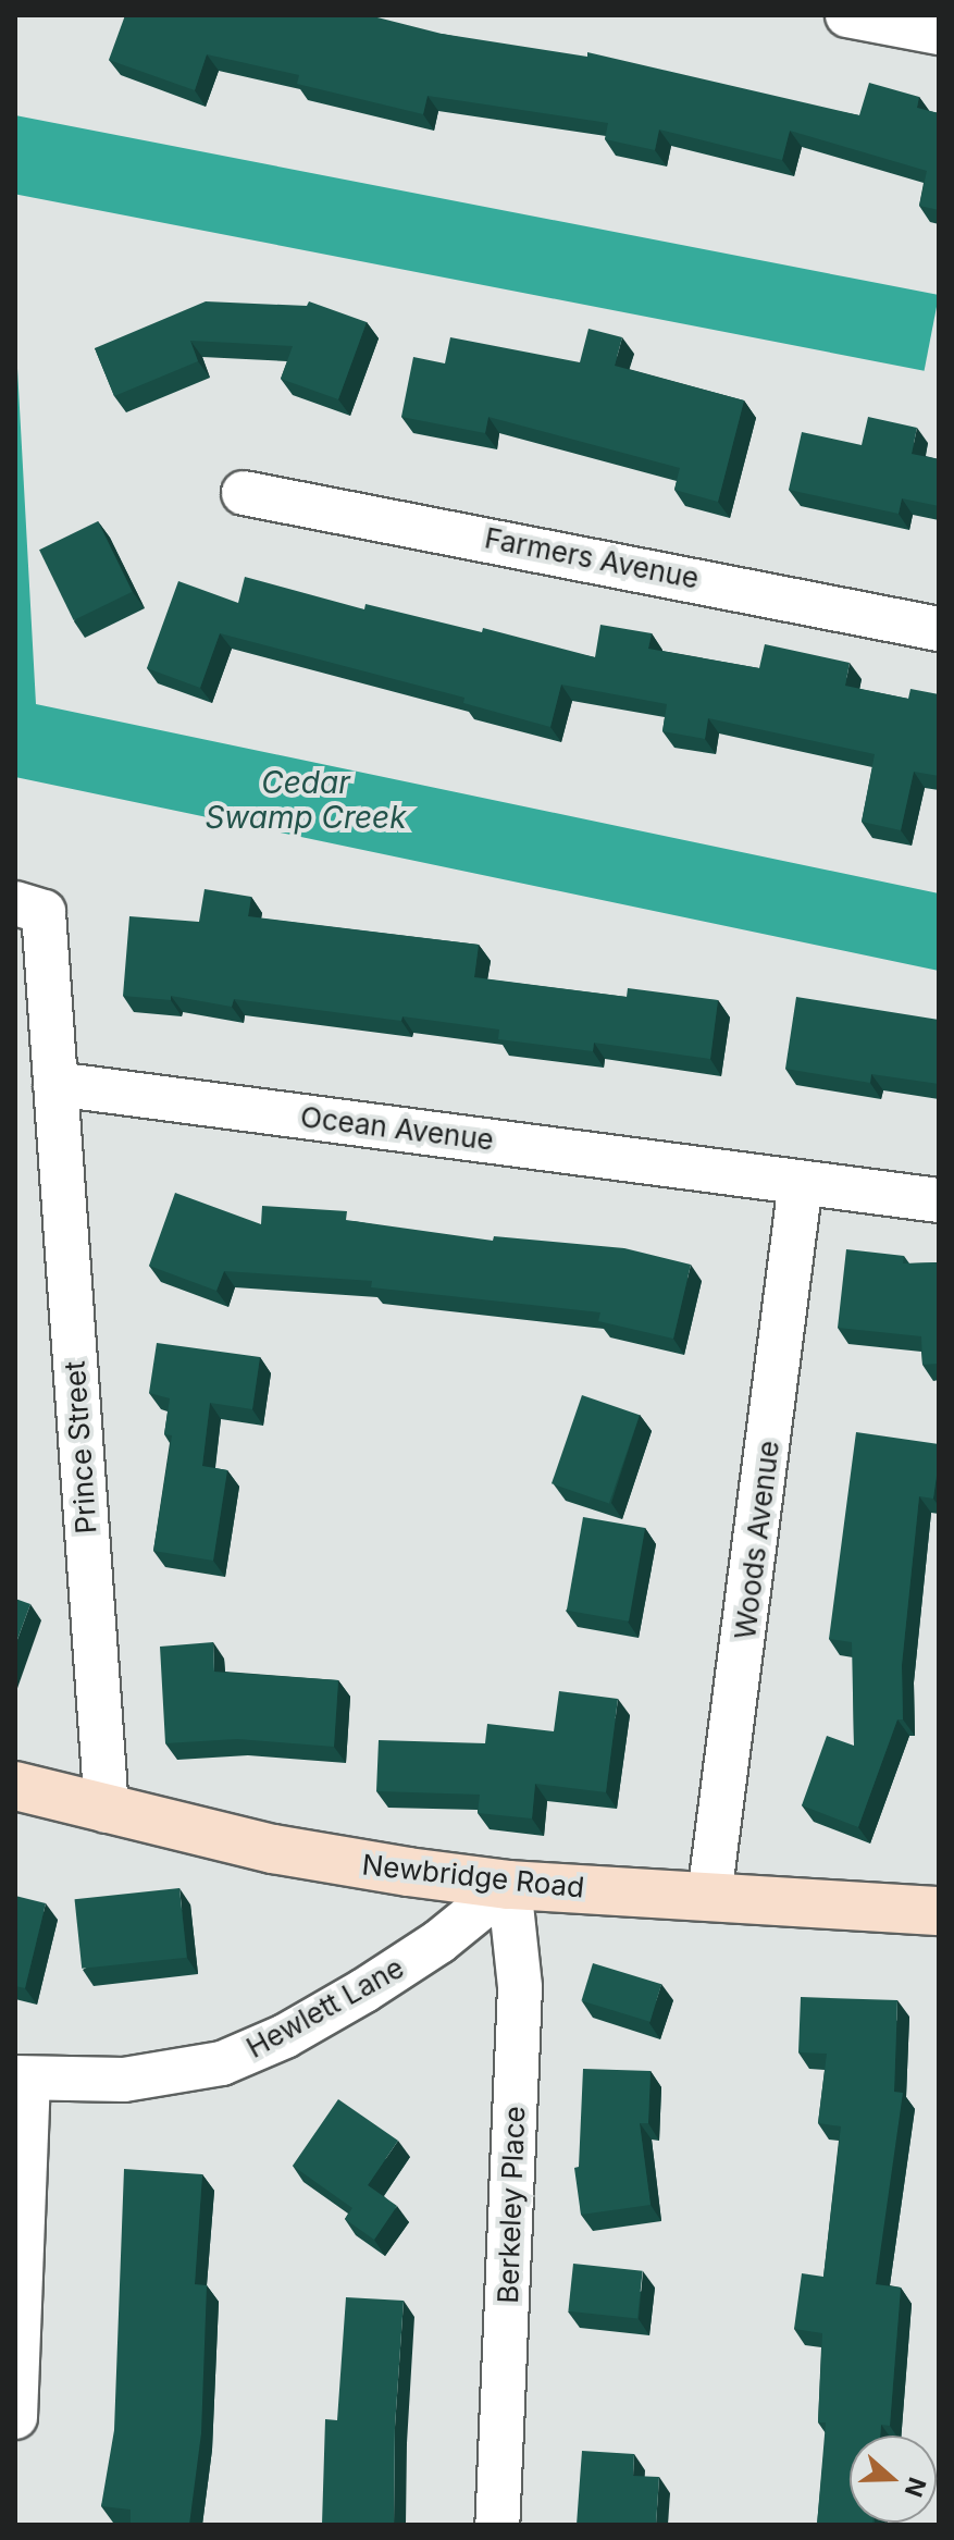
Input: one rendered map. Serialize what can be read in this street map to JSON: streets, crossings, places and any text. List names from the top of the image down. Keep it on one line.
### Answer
{"streets":{"street":["Farmers Avenue","Ocean Avenue","Prince Street","Woods Avenue","Newbridge Road","Hewlett Lane","Berkeley Place"]},"crossings":[["Ocean Avenue","Prince Street"],["Ocean Avenue","Woods Avenue"],["Prince Street","Newbridge Road"],["Woods Avenue","Newbridge Road"],["Newbridge Road","Hewlett Lane"],["Newbridge Road","Berkeley Place"],["Hewlett Lane","Berkeley Place"]],"water":["Cedar Swamp Creek"],"north":"right"}
